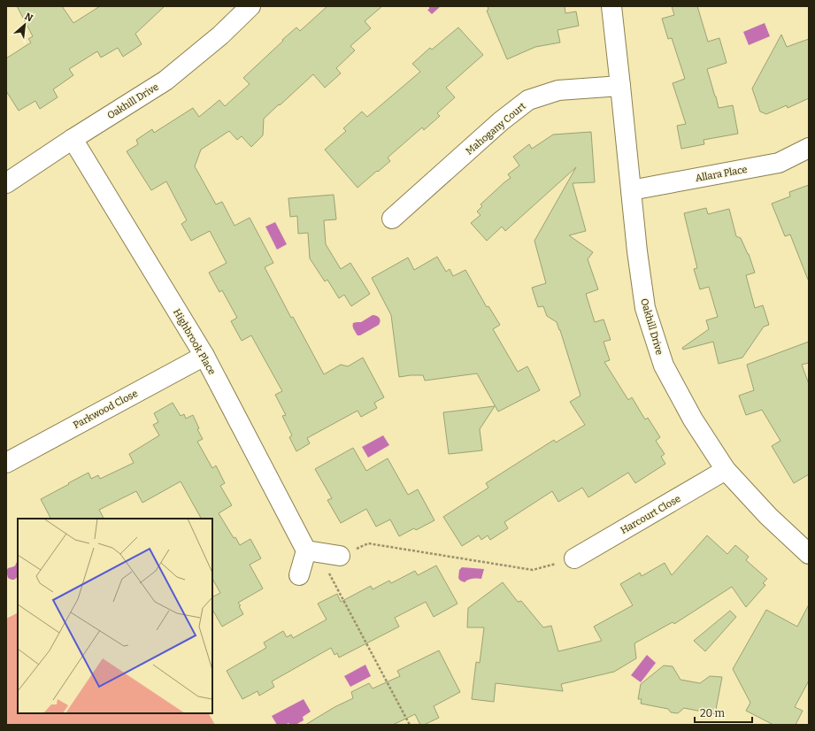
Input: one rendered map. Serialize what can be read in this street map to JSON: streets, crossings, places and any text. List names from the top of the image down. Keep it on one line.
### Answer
{"streets":{"street":["Oakhill Drive","Mahogany Court","Allara Place","Highbrook Place","Parkwood Close","Harcourt Close"]},"crossings":[["Oakhill Drive","Mahogany Court"],["Oakhill Drive","Allara Place"],["Oakhill Drive","Highbrook Place"],["Oakhill Drive","Harcourt Close"],["Highbrook Place","Parkwood Close"]],"scale_bar":"20 m","north":"top right"}
